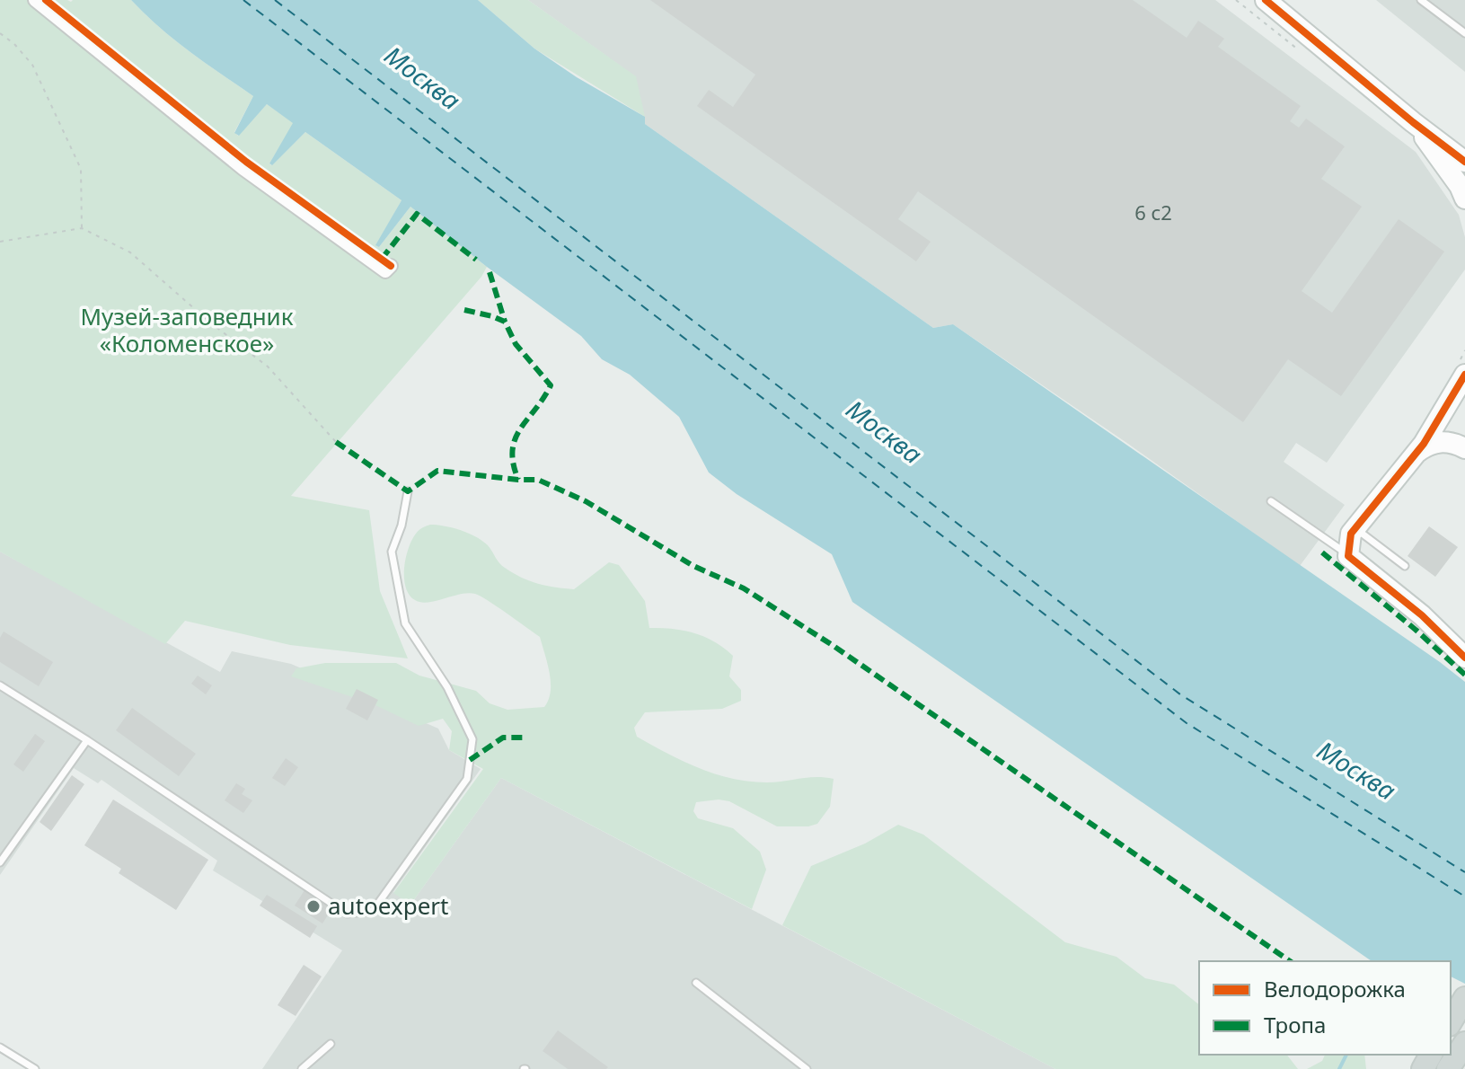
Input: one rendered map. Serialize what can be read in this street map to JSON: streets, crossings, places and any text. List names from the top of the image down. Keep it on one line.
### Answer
{"water":["Москва"],"parks":["Музей-заповедник «Коломенское»"],"places":["autoexpert"],"house_numbers":["6 с2"],"legend":["Велодорожка","Тропа"]}
